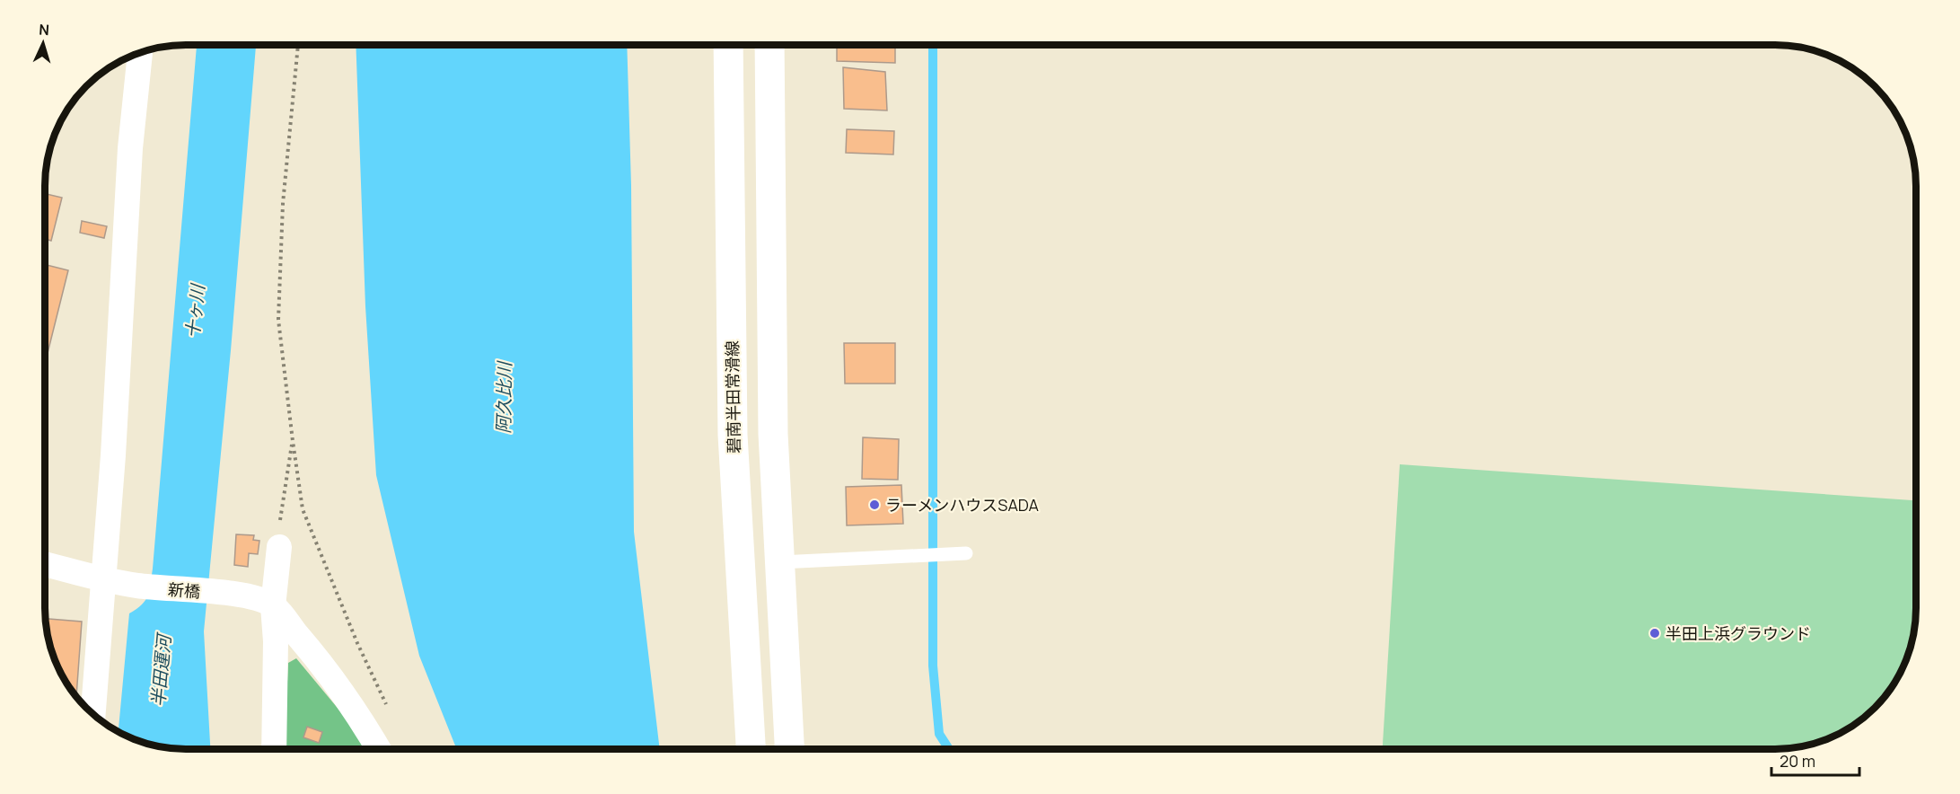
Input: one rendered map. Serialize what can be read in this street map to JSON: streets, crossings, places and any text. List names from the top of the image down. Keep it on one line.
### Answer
{"streets":{"main road":["碧南半田常滑線"],"street":["新橋"]},"water":["十ヶ川","阿久比川","半田運河"],"places":["ラーメンハウスSADA","半田上浜グラウンド"],"scale_bar":"20 m","north":"top"}
